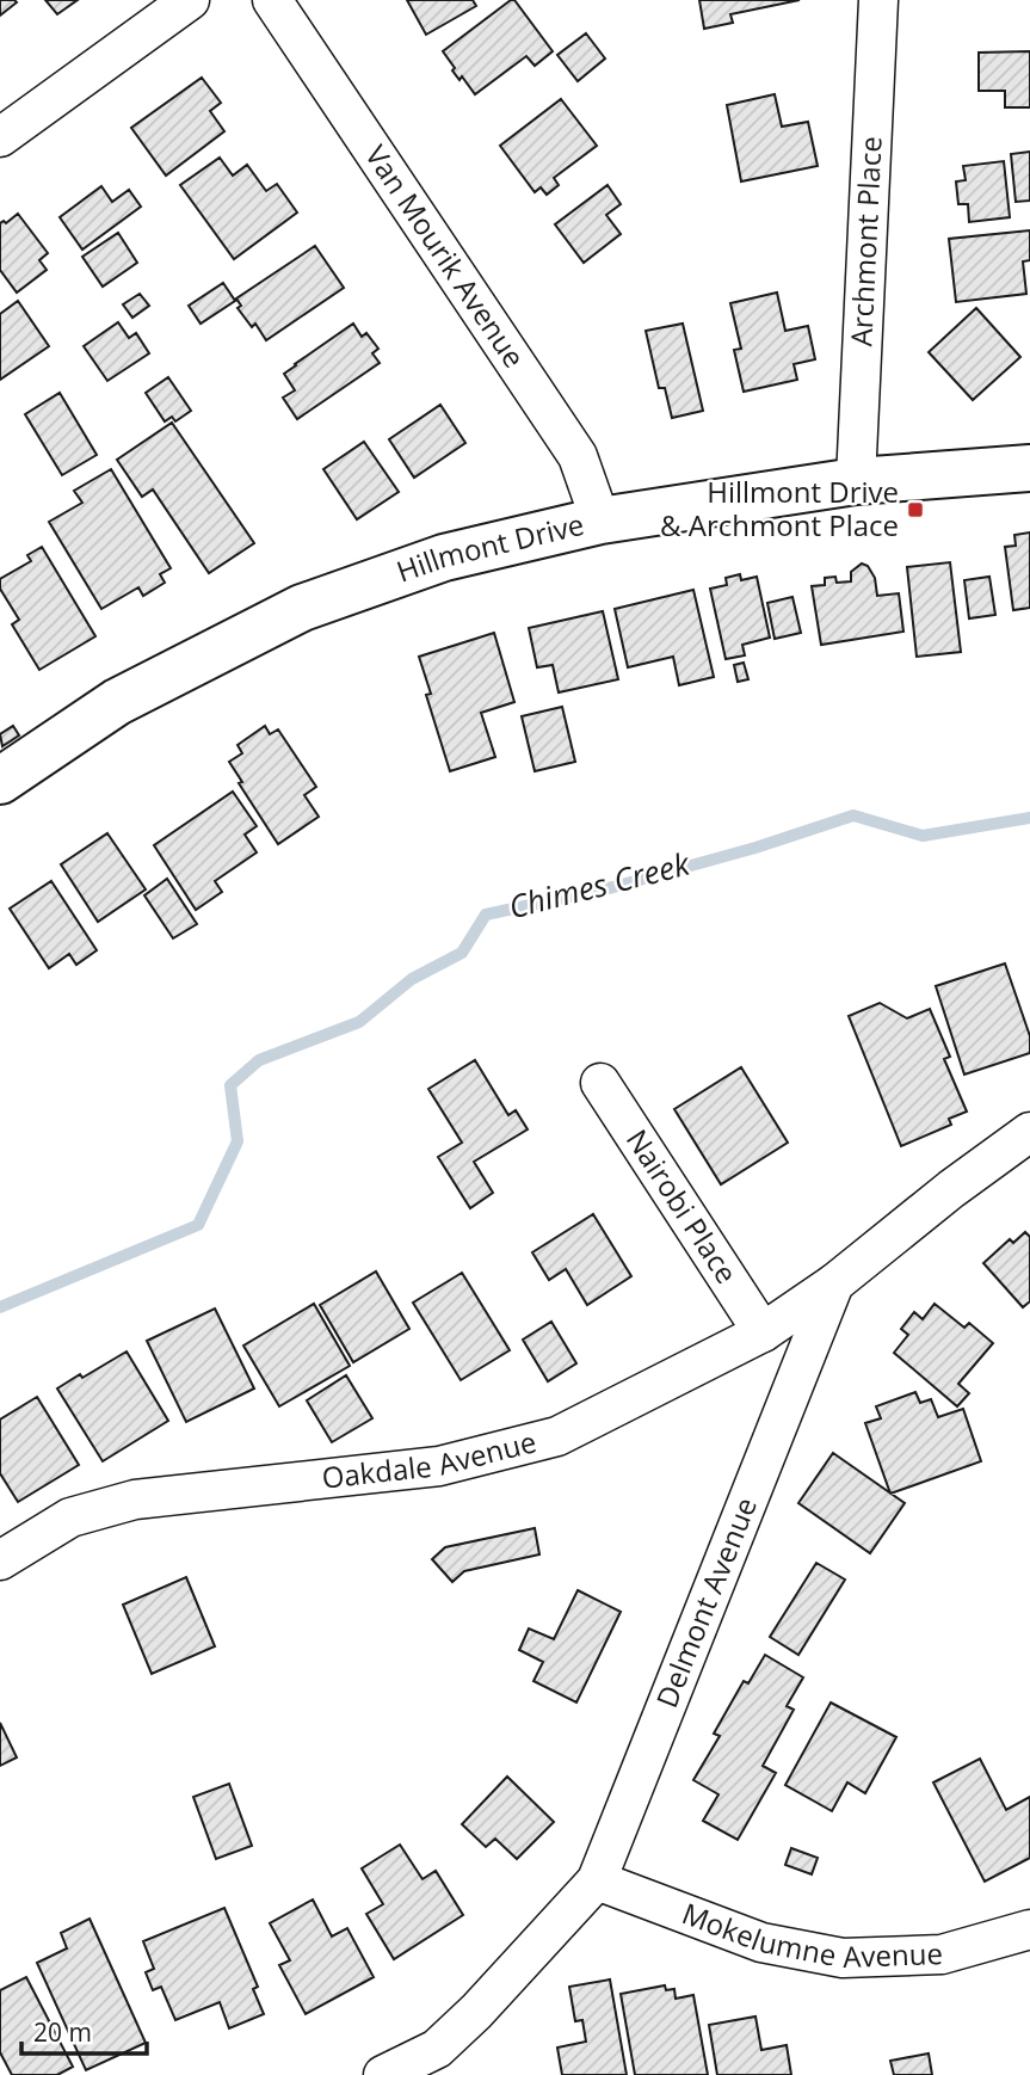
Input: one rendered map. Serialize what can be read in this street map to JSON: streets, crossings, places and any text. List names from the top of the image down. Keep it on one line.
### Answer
{"streets":{"street":["Archmont Place","Van Mourik Avenue","Hillmont Drive","Nairobi Place","Oakdale Avenue","Delmont Avenue","Mokelumne Avenue"]},"crossings":[["Archmont Place","Hillmont Drive"],["Van Mourik Avenue","Hillmont Drive"],["Nairobi Place","Oakdale Avenue"],["Oakdale Avenue","Delmont Avenue"],["Delmont Avenue","Mokelumne Avenue"]],"water":["Chimes Creek"],"places":{"transit":["Hillmont Drive & Archmont Place"]},"scale_bar":"20 m"}
